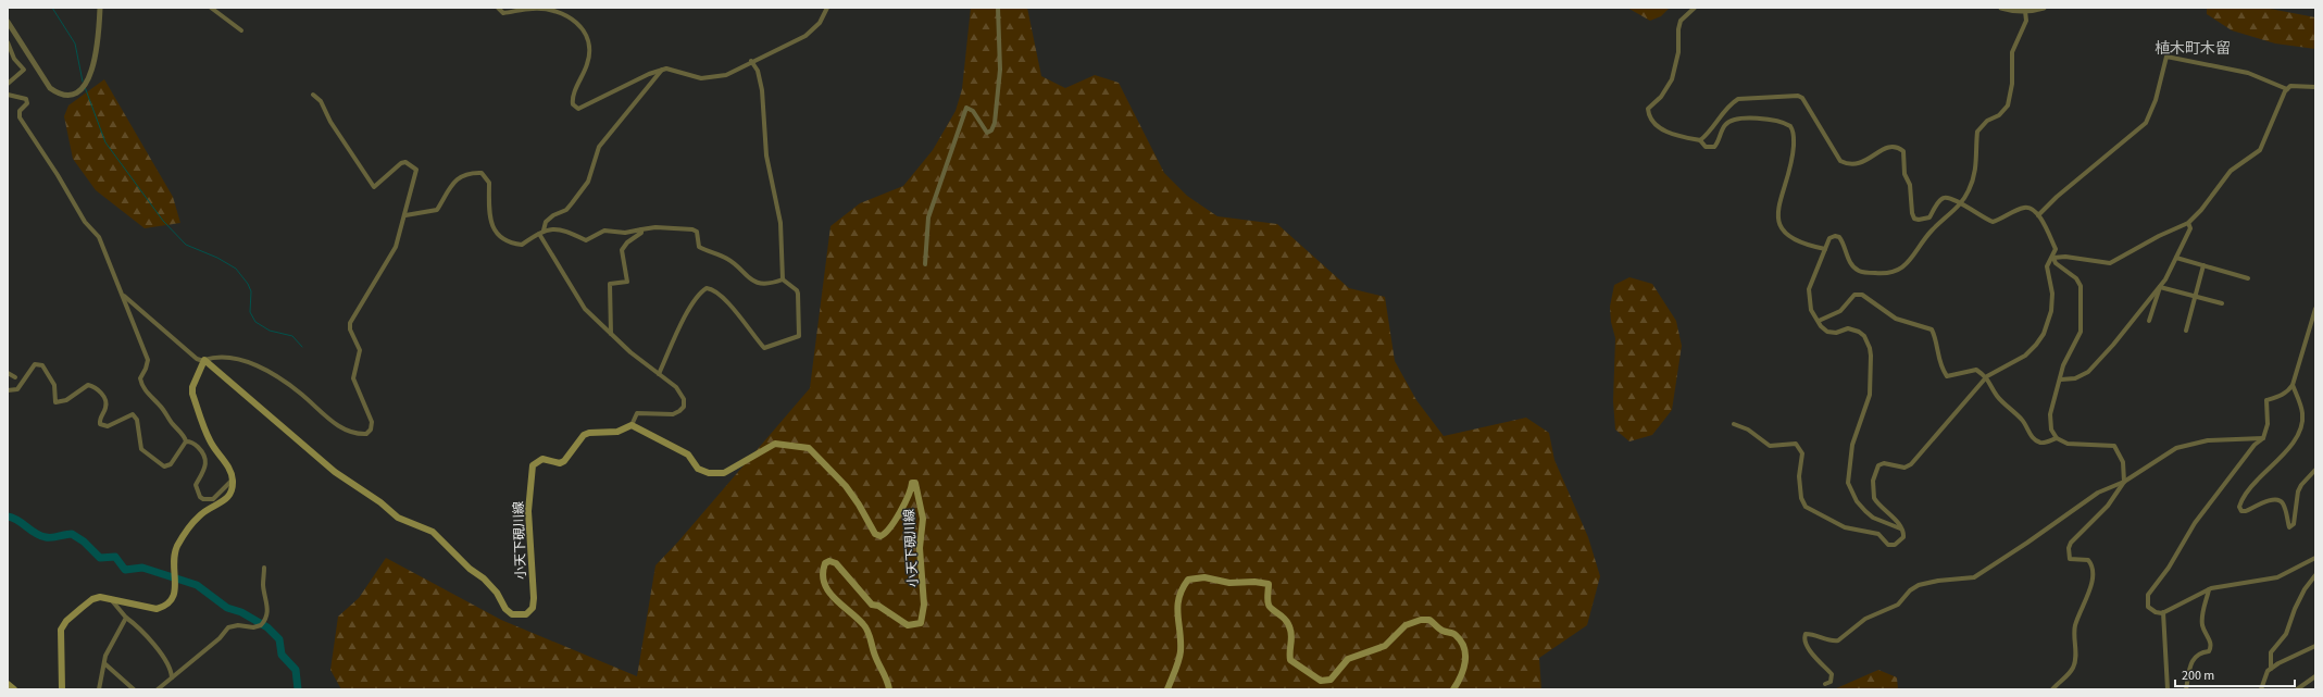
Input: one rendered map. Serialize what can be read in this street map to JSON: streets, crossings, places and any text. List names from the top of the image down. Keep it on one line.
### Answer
{"streets":{"main road":["小天下硯川線"]},"districts":["植木町木留"],"scale_bar":"200 m"}
